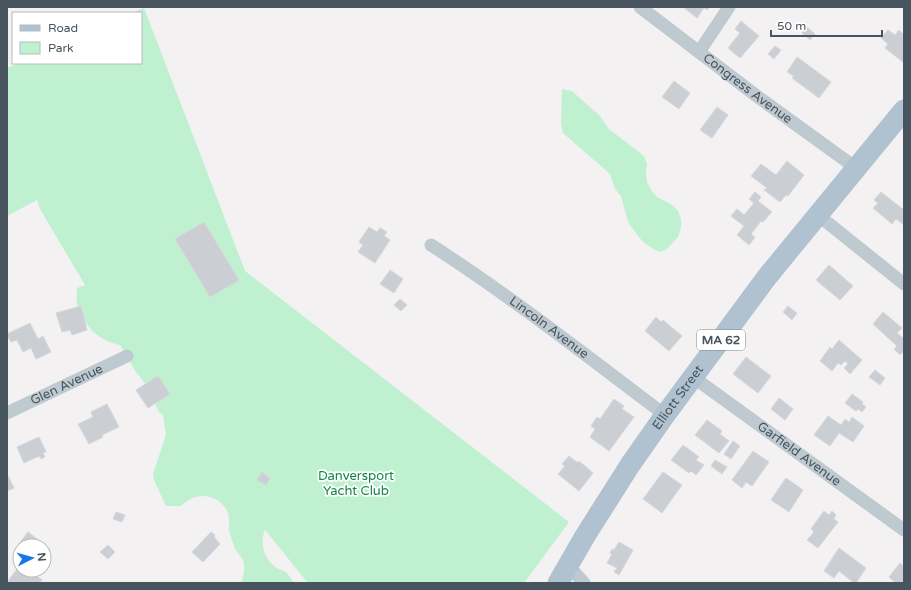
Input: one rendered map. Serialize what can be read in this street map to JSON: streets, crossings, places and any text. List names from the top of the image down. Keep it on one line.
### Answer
{"streets":{"main road":["MA 62","Elliott Street"],"street":["Congress Avenue","Lincoln Avenue","Glen Avenue","Garfield Avenue"]},"crossings":[["Congress Avenue","Elliott Street"],["Lincoln Avenue","Elliott Street"],["Elliott Street","Garfield Avenue"]],"parks":["Danversport Yacht Club"],"legend":["Road","Park"],"scale_bar":"50 m","north":"right"}
